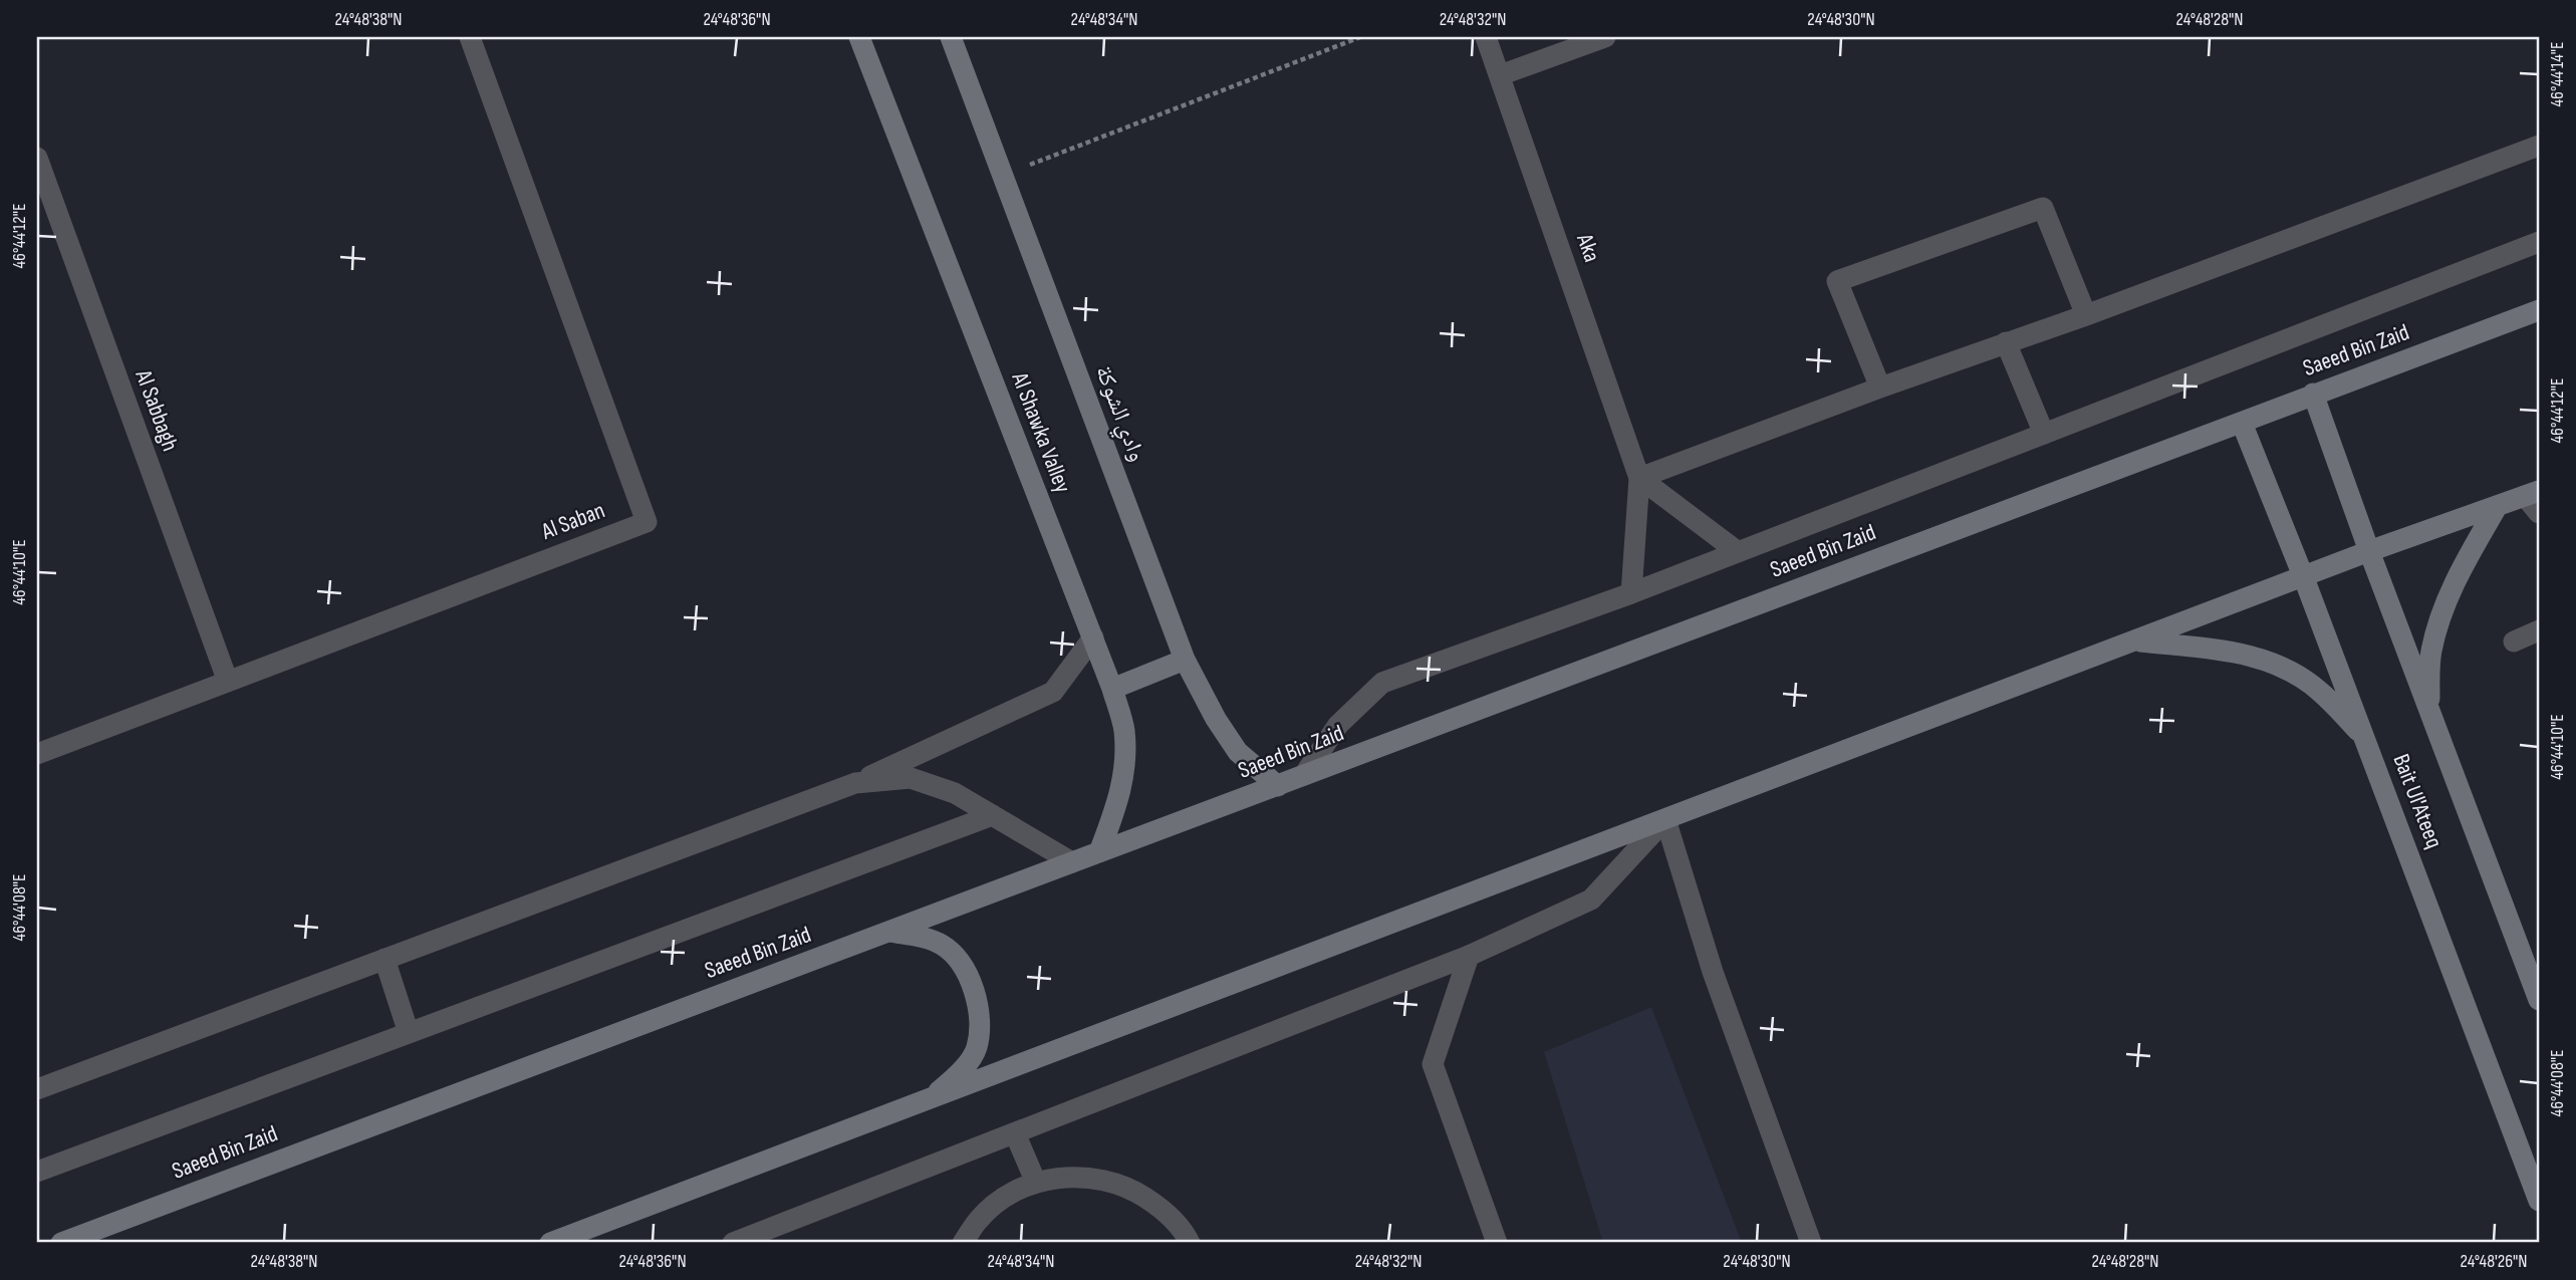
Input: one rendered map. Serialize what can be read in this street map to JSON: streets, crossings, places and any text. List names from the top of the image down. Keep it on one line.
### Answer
{"streets":{"main road":["Saeed Bin Zaid","وادي الشوكة","Al Shawka Valley","Bait Ul'Ateeq"],"street":["Aka","Al Sabbagh","Al Saban"]},"crossings":[["Saeed Bin Zaid","وادي الشوكة"],["Saeed Bin Zaid","Al Shawka Valley"],["Saeed Bin Zaid","Bait Ul'Ateeq"],["Al Sabbagh","Al Saban"]],"coordinates":["24°48'38\"N","24°48'36\"N","24°48'34\"N","24°48'32\"N","24°48'30\"N","24°48'28\"N","46°44'14\"E","46°44'12\"E","46°44'10\"E","46°44'08\"E","24°48'26\"N"]}
